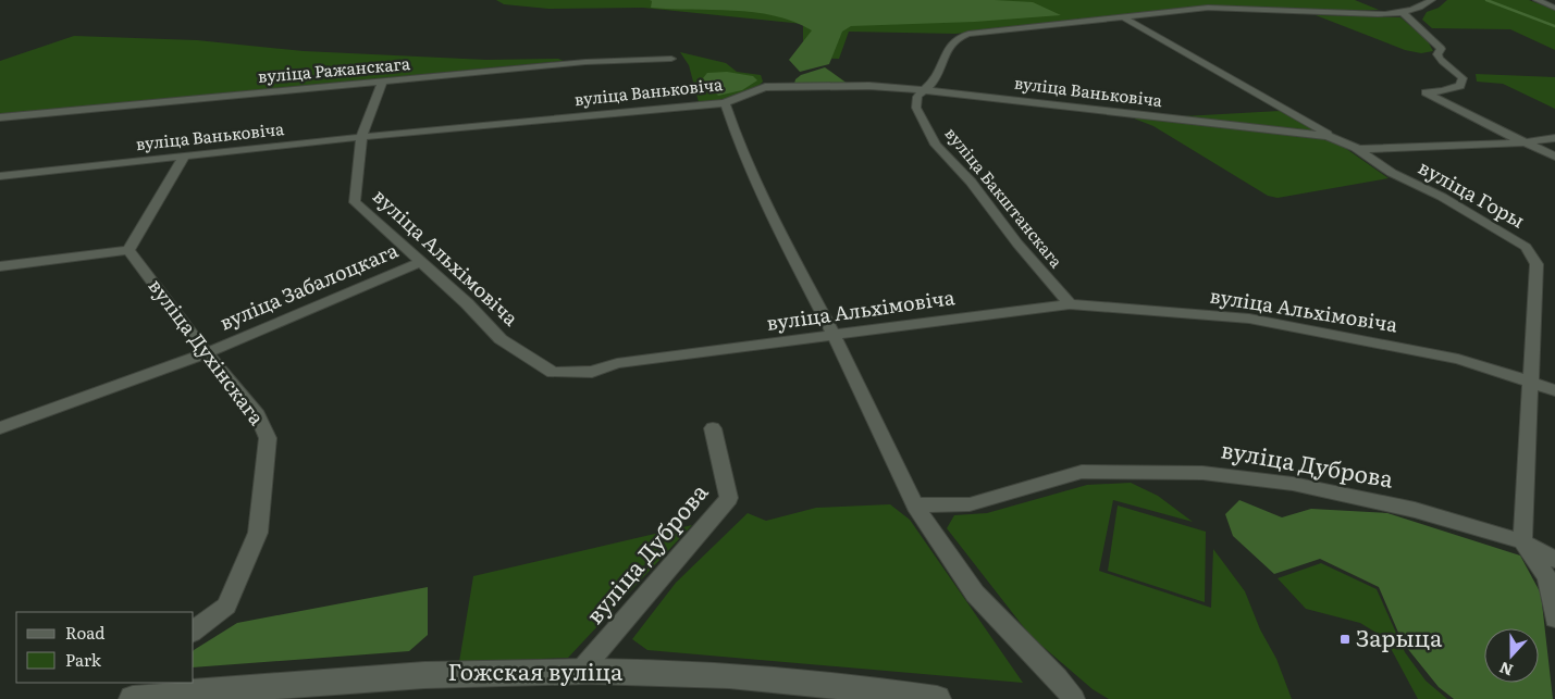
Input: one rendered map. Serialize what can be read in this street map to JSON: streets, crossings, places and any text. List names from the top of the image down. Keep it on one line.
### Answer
{"streets":{"street":["вуліца Ражанскага","вуліца Ваньковіча","вуліца Горы","вуліца Бакштанскага","вуліца Альхімовіча","вуліца Забалоцкага","вуліца Духінскага","вуліца Дуброва","Гожская вуліца"]},"crossings":[["вуліца Ражанскага","вуліца Альхімовіча"],["вуліца Ваньковіча","вуліца Горы"],["вуліца Ваньковіча","вуліца Бакштанскага"],["вуліца Ваньковіча","вуліца Альхімовіча"],["вуліца Горы","вуліца Альхімовіча"],["вуліца Горы","вуліца Дуброва"],["вуліца Бакштанскага","вуліца Альхімовіча"],["вуліца Альхімовіча","вуліца Забалоцкага"],["вуліца Забалоцкага","вуліца Духінскага"],["вуліца Дуброва","Гожская вуліца"]],"places":{"transit":["Зарыца"]},"legend":["Road","Park"],"north":"bottom"}
